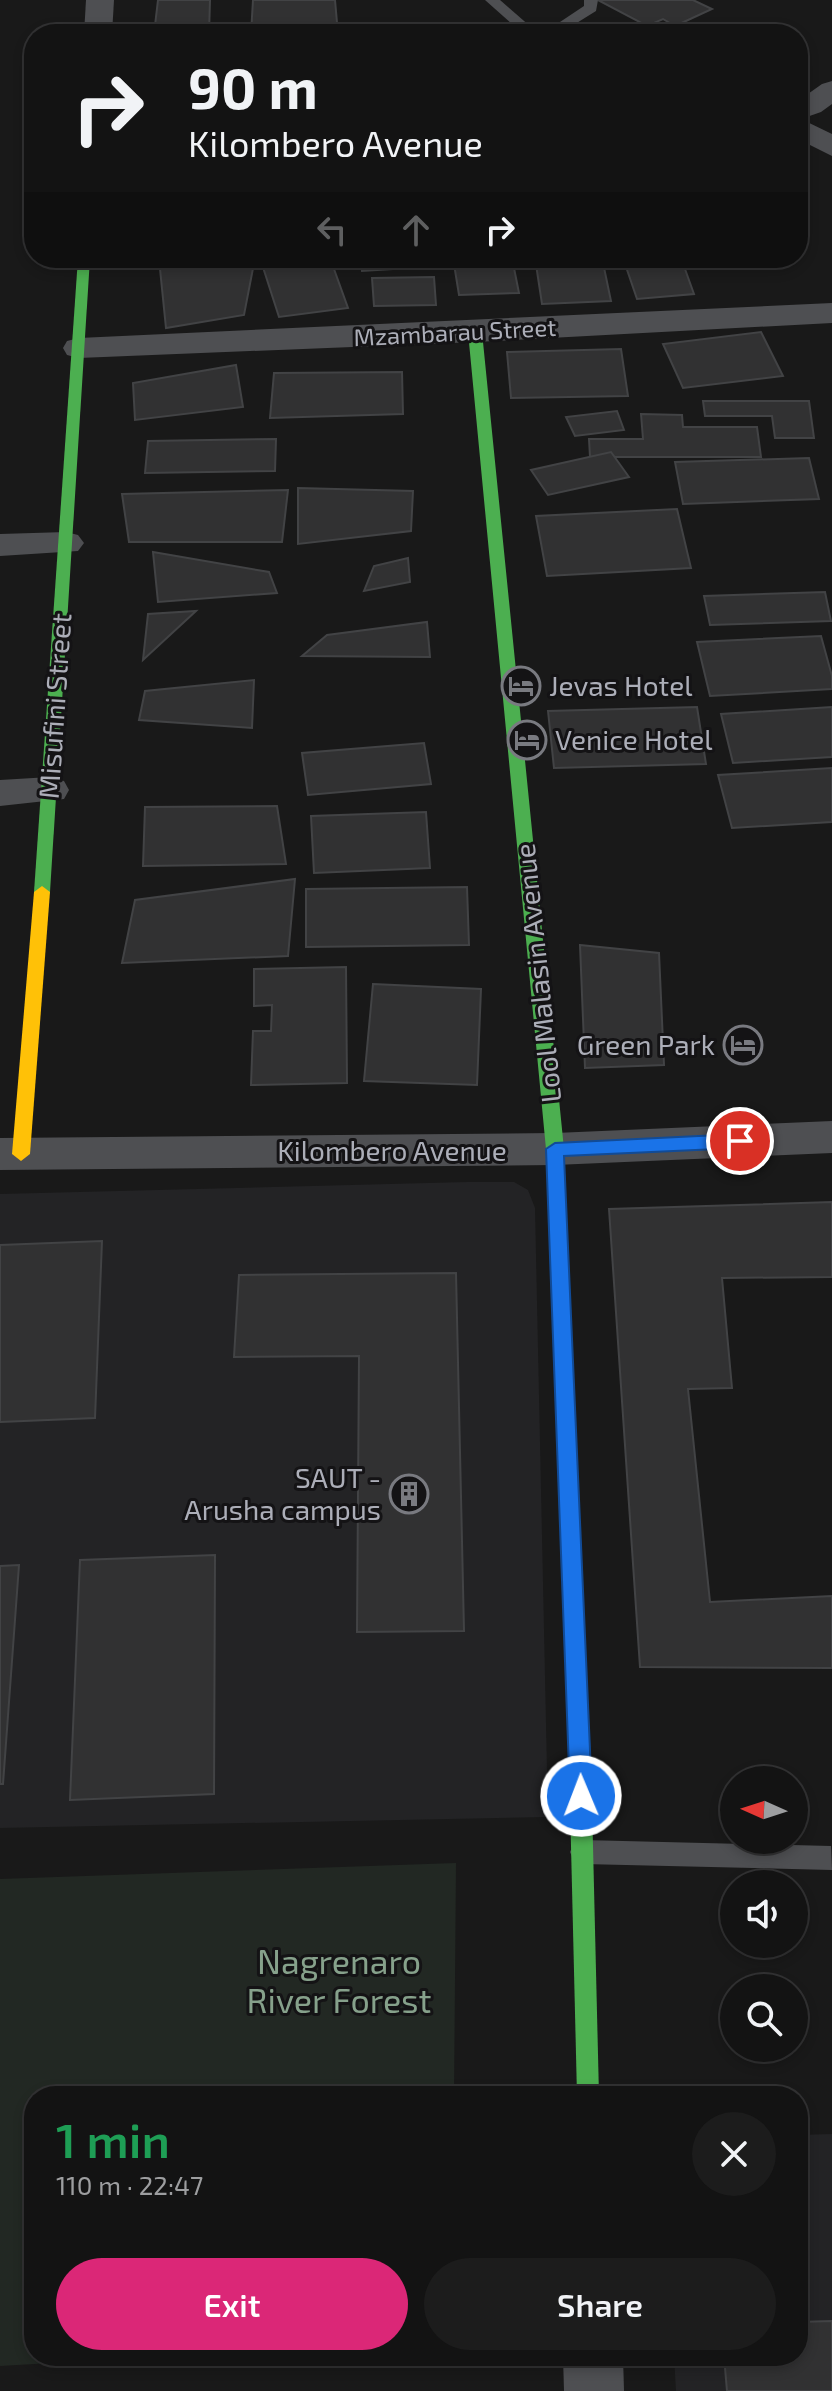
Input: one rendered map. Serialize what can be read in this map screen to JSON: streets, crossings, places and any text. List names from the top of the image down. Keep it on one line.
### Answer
{"streets":{"street":["Mzambarau Street","Misufini Street","Lool Malasin Avenue","Kilombero Avenue"]},"crossings":[["Mzambarau Street","Misufini Street"],["Mzambarau Street","Lool Malasin Avenue"],["Misufini Street","Kilombero Avenue"],["Lool Malasin Avenue","Kilombero Avenue"]],"parks":["Nagrenaro River Forest"],"places":{"hotel":["Jevas Hotel","Venice Hotel","Green Park"],"building":["SAUT - Arusha campus"]},"north":"left","page":{"turn":["90 m","Kilombero Avenue"],"heading":["1 min","110 m · 22:47"],"buttons":["Exit","Share"]}}
